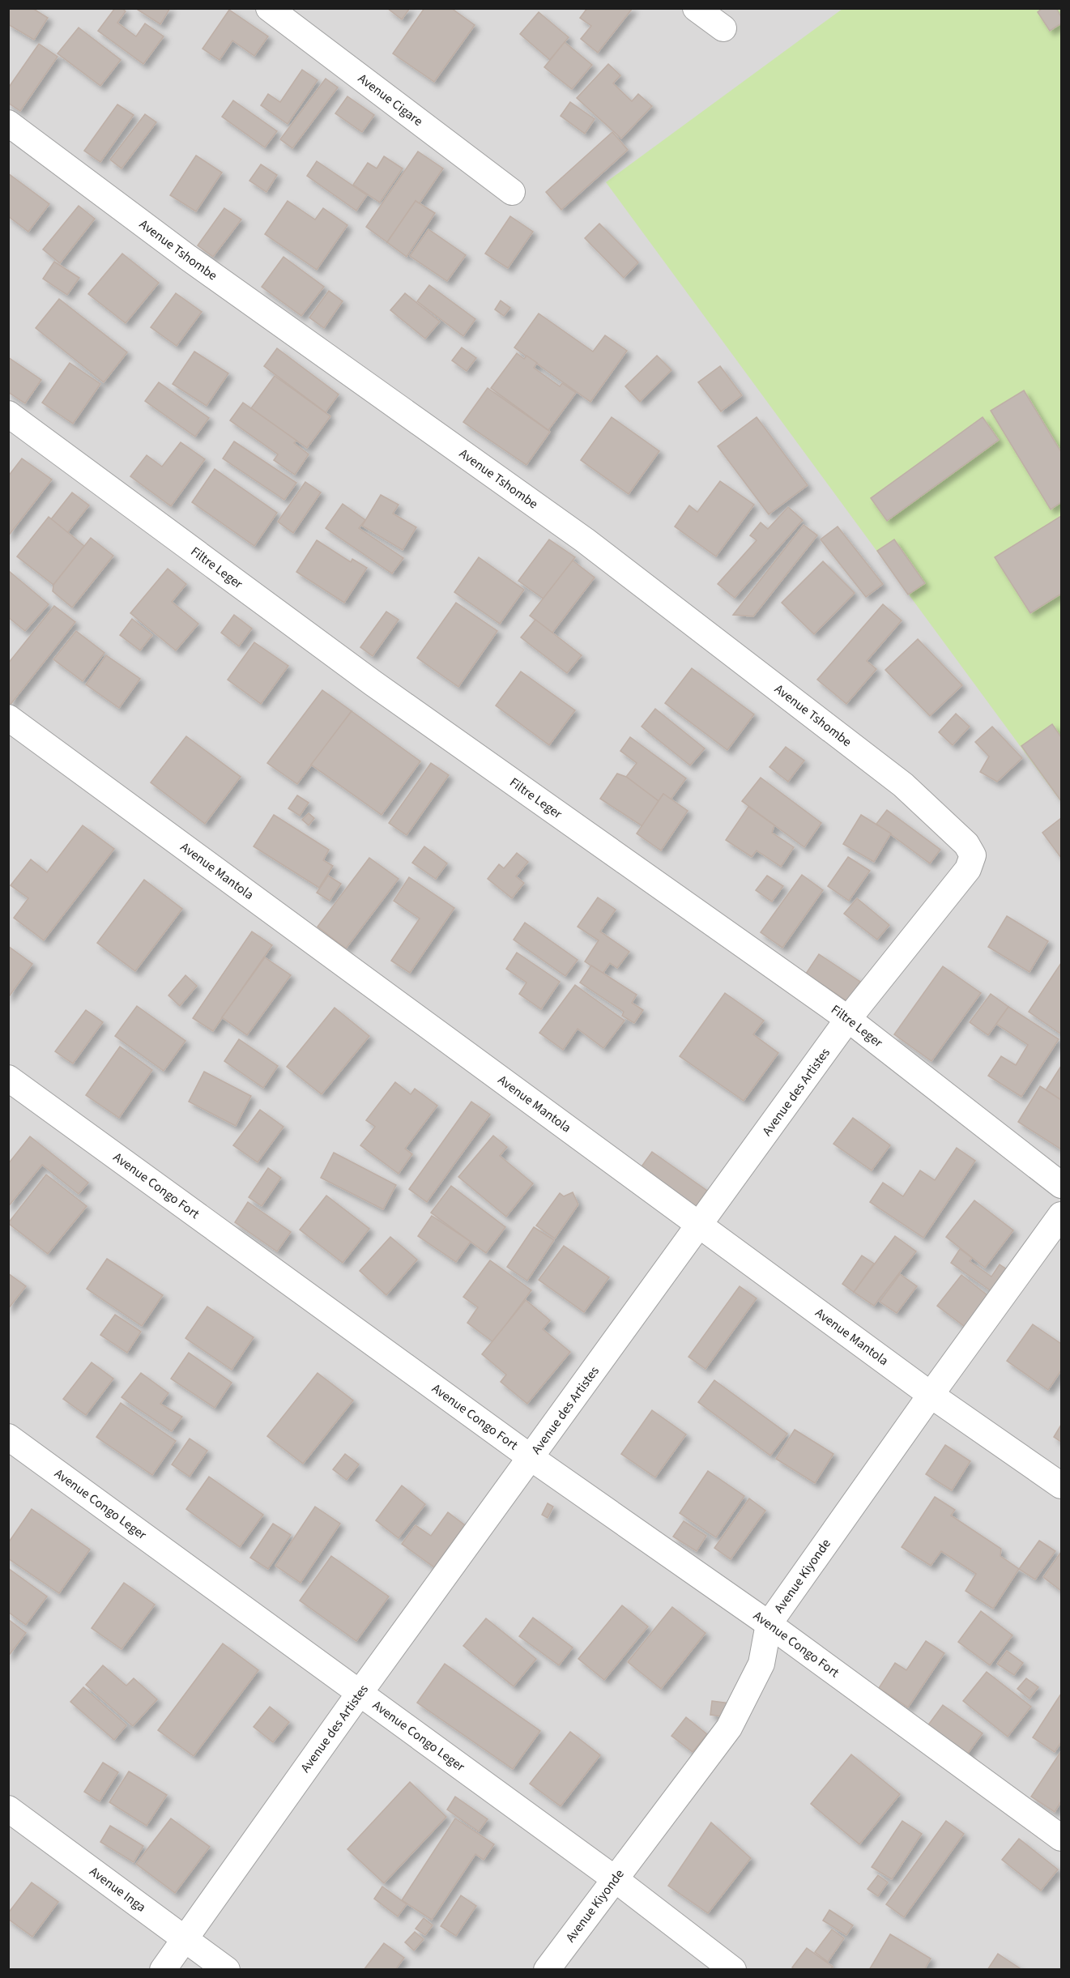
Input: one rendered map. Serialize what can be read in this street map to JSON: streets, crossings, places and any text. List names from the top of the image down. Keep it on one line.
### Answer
{"streets":{"street":["Avenue Cigare","Avenue Tshombe","Filtre Leger","Avenue Mantola","Avenue des Artistes","Avenue Congo Fort","Avenue Congo Leger","Avenue Kiyonde","Avenue Inga"]},"crossings":[["Avenue Tshombe","Avenue des Artistes"],["Filtre Leger","Avenue des Artistes"],["Avenue Mantola","Avenue des Artistes"],["Avenue Mantola","Avenue Kiyonde"],["Avenue des Artistes","Avenue Congo Fort"],["Avenue des Artistes","Avenue Congo Leger"],["Avenue des Artistes","Avenue Inga"],["Avenue Congo Fort","Avenue Kiyonde"],["Avenue Congo Leger","Avenue Kiyonde"]]}
